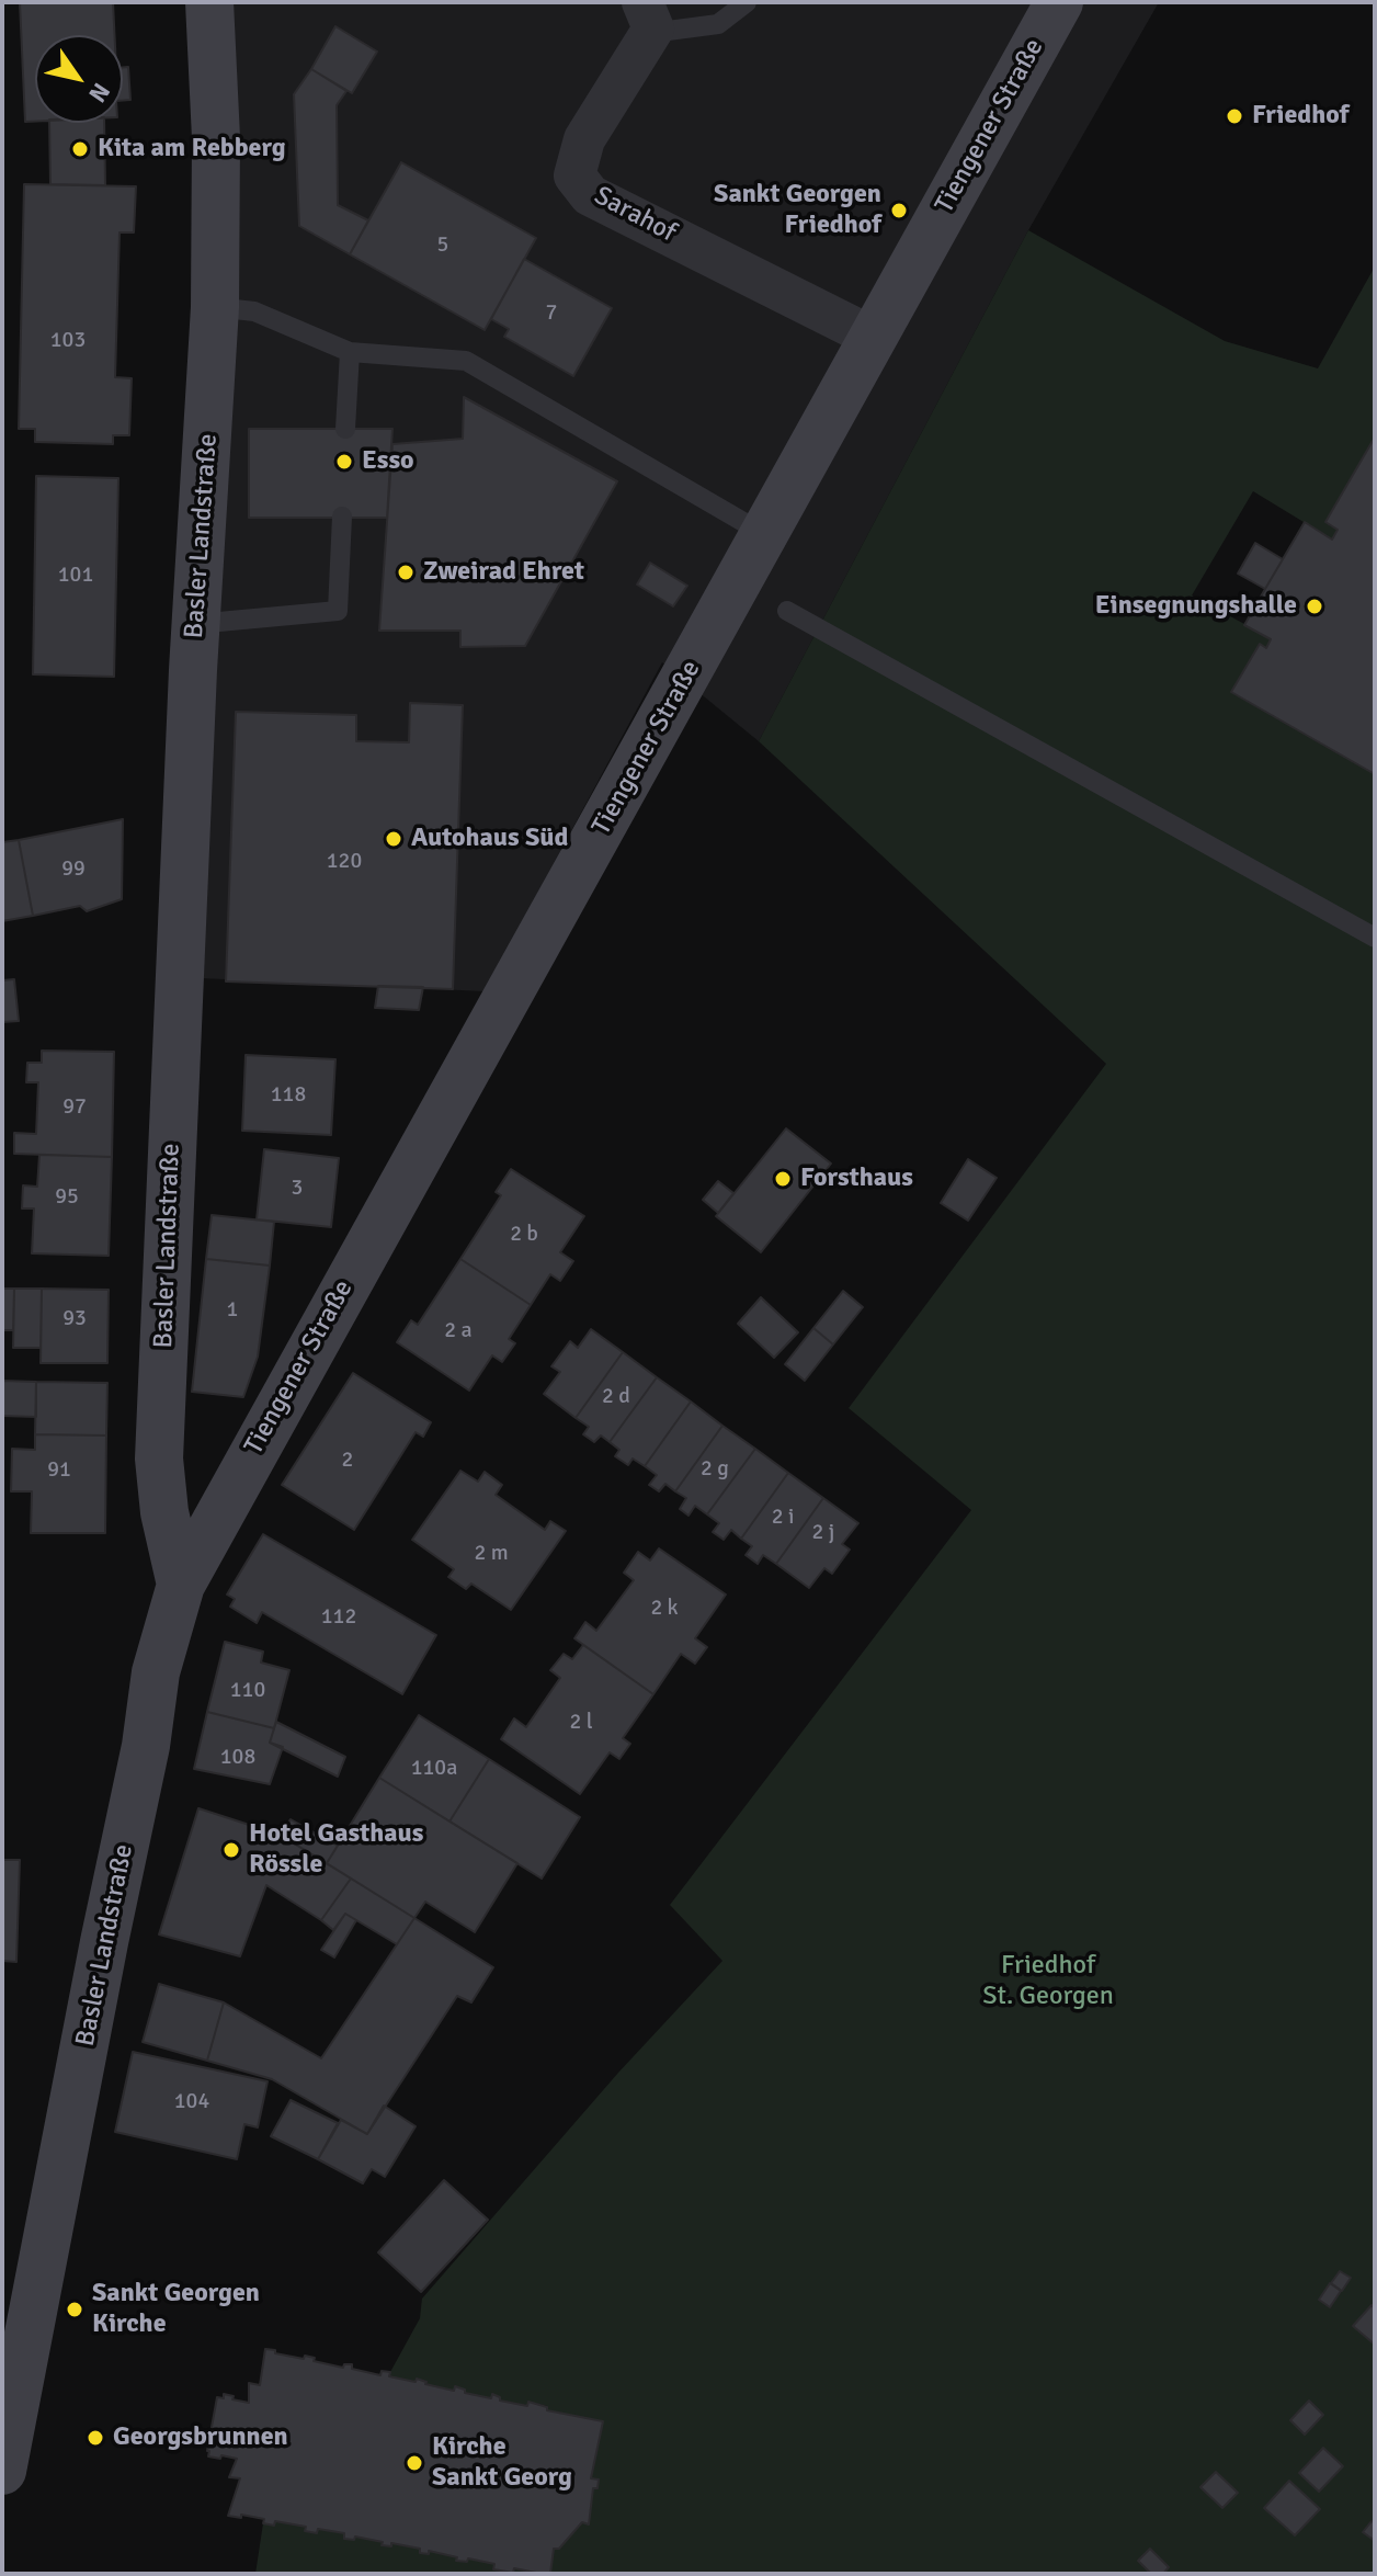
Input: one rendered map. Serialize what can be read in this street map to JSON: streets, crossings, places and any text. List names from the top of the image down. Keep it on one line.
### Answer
{"streets":{"street":["Tiengener Straße","Sarahof","Basler Landstraße"]},"crossings":[["Tiengener Straße","Sarahof"],["Tiengener Straße","Basler Landstraße"]],"parks":["Friedhof St. Georgen"],"places":["Friedhof","Kita am Rebberg","Sankt Georgen Friedhof","Esso","Zweirad Ehret","Einsegnungshalle","Autohaus Süd","Forsthaus","Hotel Gasthaus Rössle","Sankt Georgen Kirche","Georgsbrunnen","Kirche Sankt Georg"],"house_numbers":["5","7","103","101","120","99","118","97","3","95","2 b","1","93","2 a","2 d","2","2 g","91","2 i","2 j","2 m","2 k","112","110","2 l","108","110a","104"],"north":"bottom right"}
